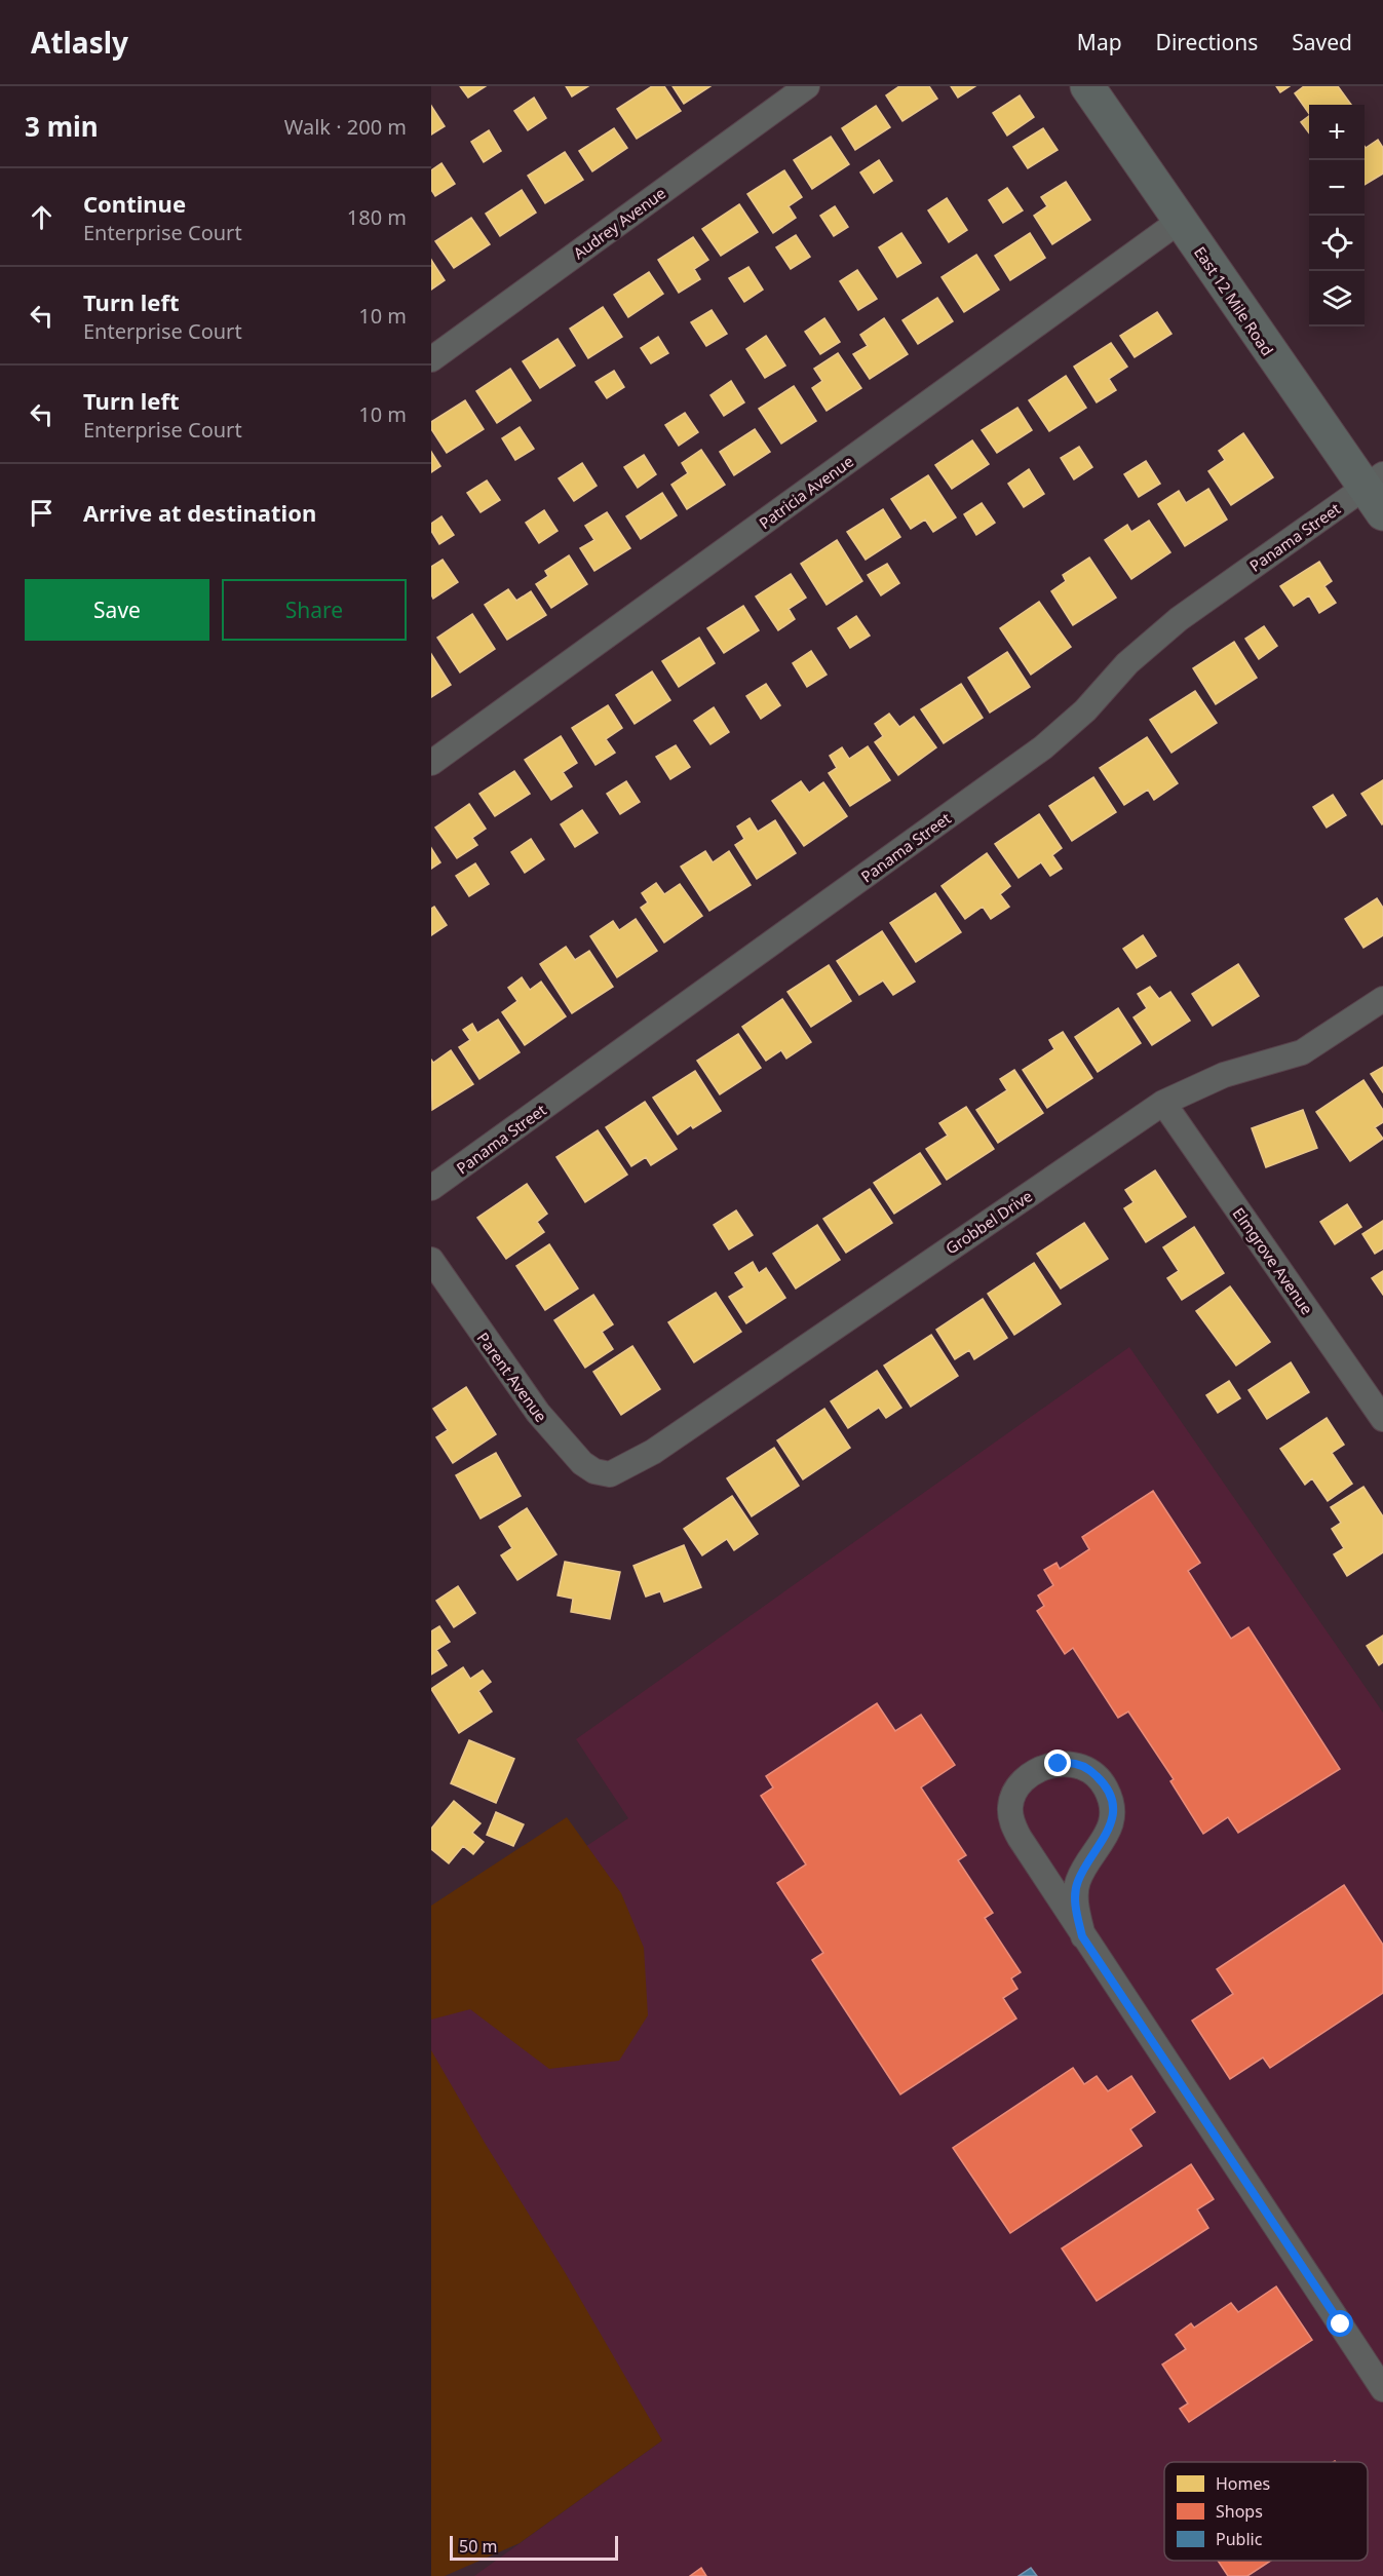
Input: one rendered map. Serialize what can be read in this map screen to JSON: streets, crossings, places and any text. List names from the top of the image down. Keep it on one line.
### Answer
{"streets":{"main road":["East 12 Mile Road"],"street":["Audrey Avenue","Patricia Avenue","Panama Street","Grobbel Drive","Elmgrove Avenue","Parent Avenue"]},"crossings":[["East 12 Mile Road","Patricia Avenue"],["East 12 Mile Road","Panama Street"],["Grobbel Drive","Elmgrove Avenue"],["Grobbel Drive","Parent Avenue"]],"legend":["Homes","Shops","Public"],"scale_bar":"50 m","page":{"header":"Atlasly","nav":["Map","Directions","Saved"],"heading":["3 min","Walk · 200 m"],"map_buttons":["+","−"],"list":[["Continue","Enterprise Court","180 m"],["Turn left","Enterprise Court","10 m"],["Turn left","Enterprise Court","10 m"],"Arrive at destination"],"buttons":["Save","Share"],"scale":"50 m"}}
